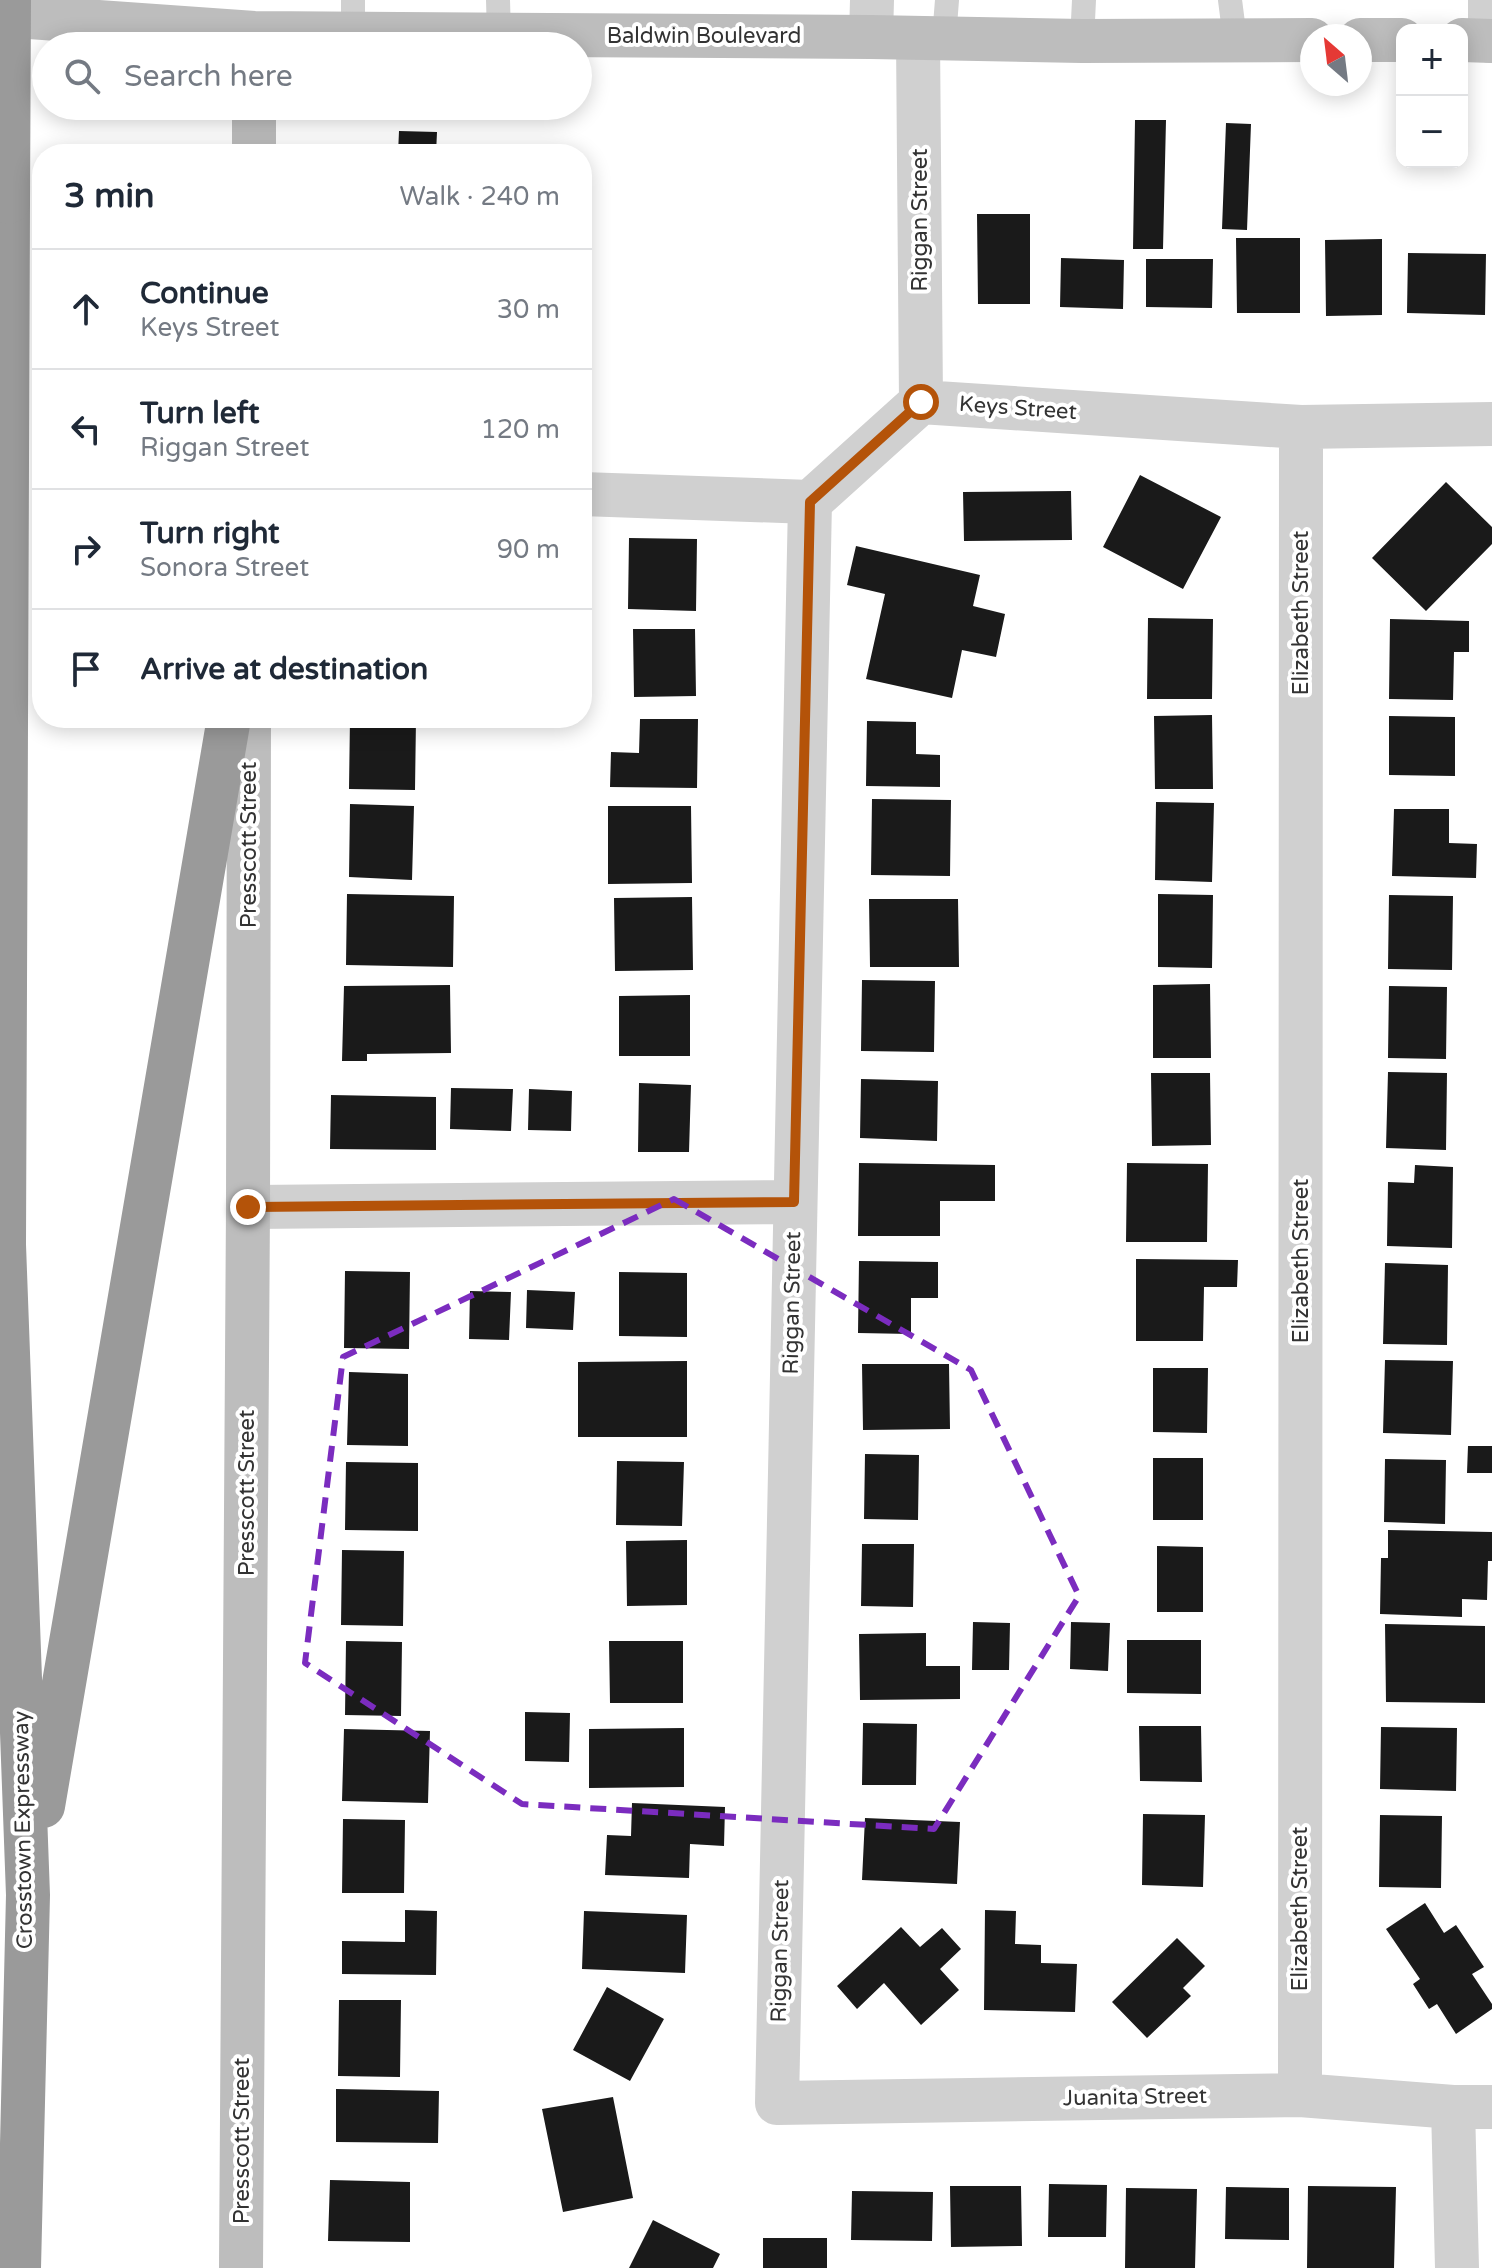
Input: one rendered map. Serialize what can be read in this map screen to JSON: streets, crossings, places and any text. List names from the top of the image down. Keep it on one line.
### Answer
{"streets":{"highway":["Crosstown Expressway"],"main road":["Baldwin Boulevard","Presscott Street"],"street":["Riggan Street","Keys Street","Elizabeth Street","Juanita Street"]},"crossings":[["Baldwin Boulevard","Riggan Street"],["Riggan Street","Keys Street"],["Riggan Street","Juanita Street"],["Keys Street","Elizabeth Street"],["Elizabeth Street","Juanita Street"]],"north":"top left","page":{"map_buttons":["+","−"],"search":"Search here","heading":["3 min","Walk · 240 m"],"list":[["Continue","Keys Street","30 m"],["Turn left","Riggan Street","120 m"],["Turn right","Sonora Street","90 m"],"Arrive at destination"]}}
